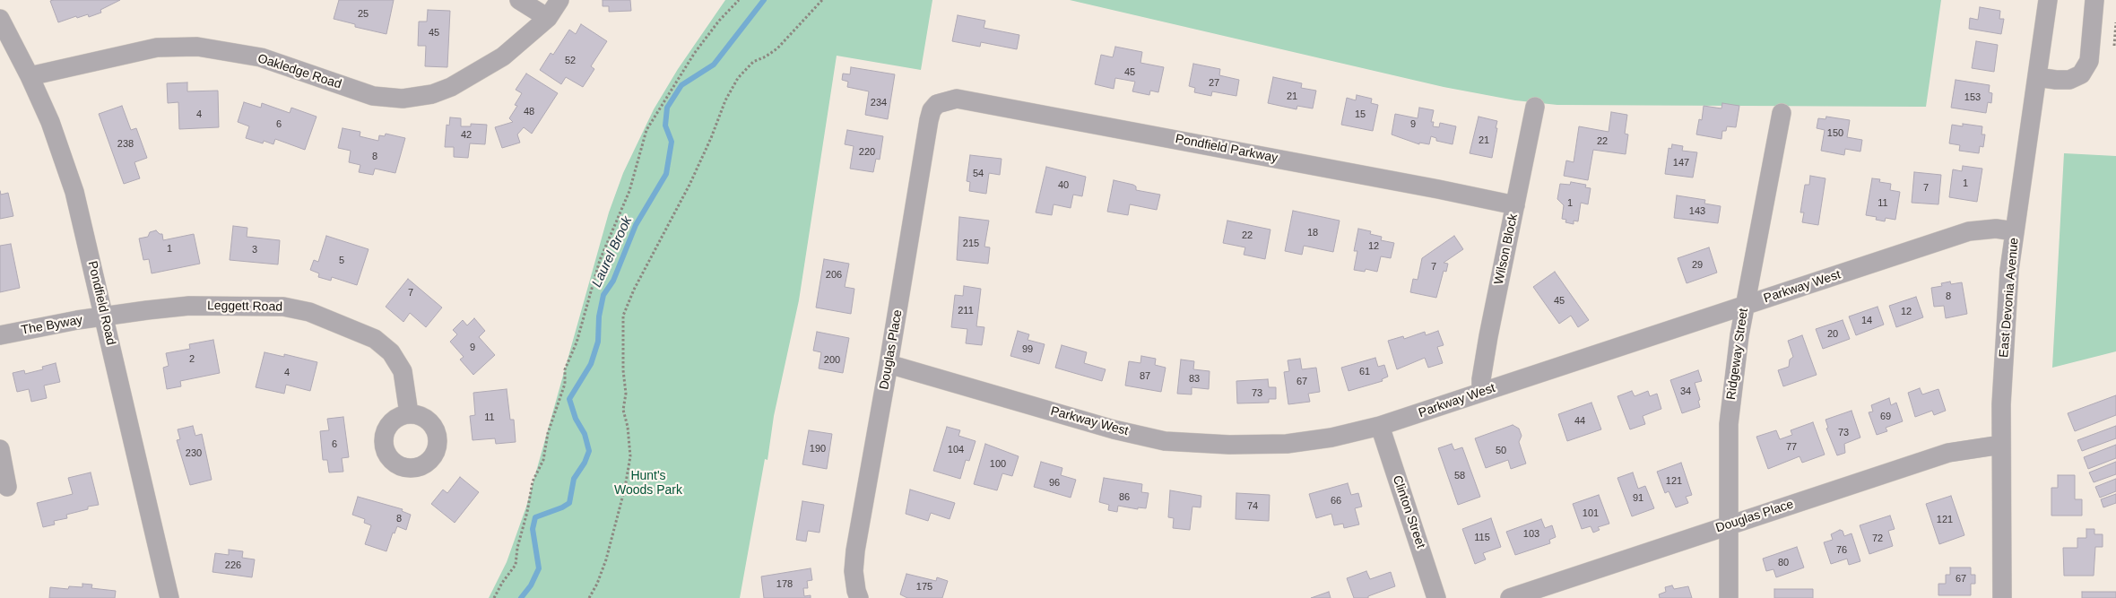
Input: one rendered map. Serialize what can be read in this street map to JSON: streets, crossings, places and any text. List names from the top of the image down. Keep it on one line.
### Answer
{"streets":{"street":["Oakledge Road","Pondfield Parkway","Wilson Block","Parkway West","East Devonia Avenue","Pondfield Road","Leggett Road","The Byway","Douglas Place","Ridgeway Street","Clinton Street"]},"crossings":[["Oakledge Road","Pondfield Road"],["Pondfield Parkway","Wilson Block"],["Pondfield Parkway","Douglas Place"],["Wilson Block","Parkway West"],["Parkway West","East Devonia Avenue"],["Parkway West","Douglas Place"],["Parkway West","Ridgeway Street"],["Parkway West","Clinton Street"],["East Devonia Avenue","Douglas Place"],["Pondfield Road","Leggett Road"],["Pondfield Road","The Byway"],["Leggett Road","The Byway"],["Douglas Place","Ridgeway Street"]],"water":["Laurel Brook"],"parks":["Hunt's Woods Park"],"house_numbers":["25","45","52","45","27","21","153","234","48","4","15","6","9","150","42","21","22","238","220","8","147","54","1","40","7","1","11","143","18","22","215","12","1","3","5","29","7","206","7","8","45","211","12","14","20","9","99","2","200","61","4","87","83","67","34","73","69","11","44","73","6","77","190","104","50","230","100","58","121","96","86","91","66","74","101","8","121","103","115","72","76","80","226","67","178","175"]}
